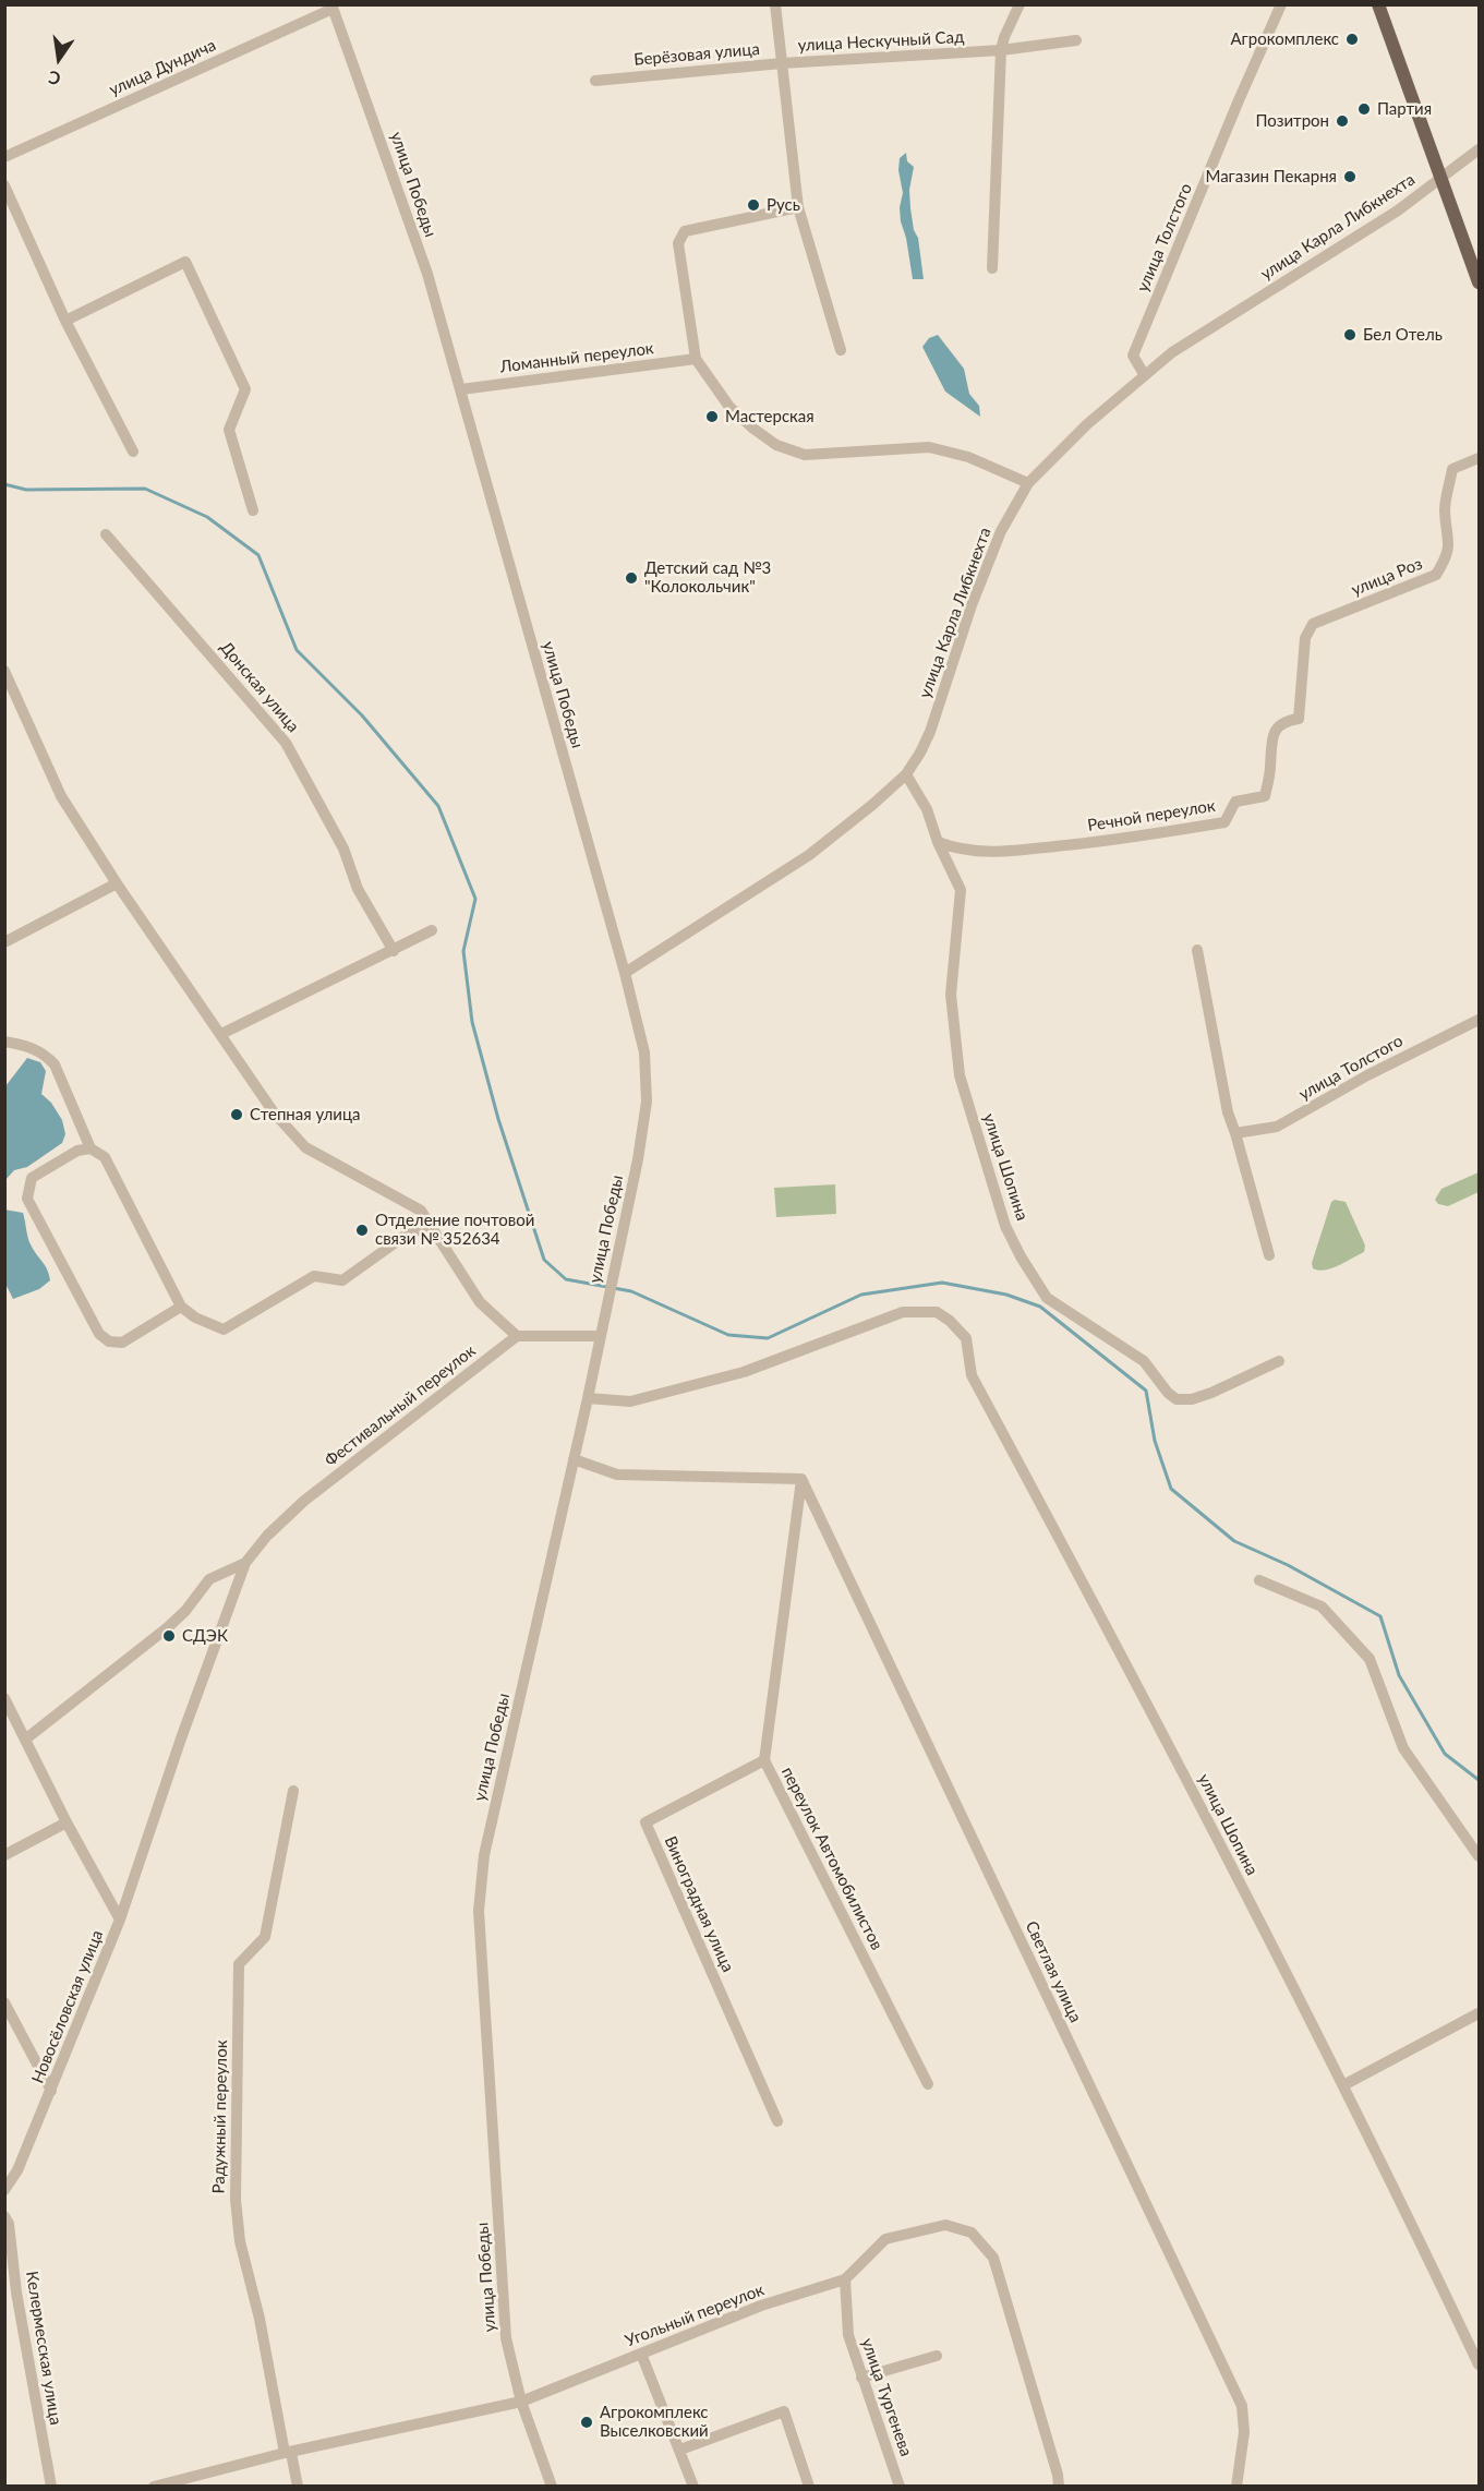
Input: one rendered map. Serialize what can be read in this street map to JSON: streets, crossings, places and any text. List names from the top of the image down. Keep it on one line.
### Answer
{"streets":{"street":["улица Нескучный Сад","Берёзовая улица","улица Дундича","улица Победы","улица Карла Либкнехта","улица Толстого","Ломанный переулок","улица Роз","Донская улица","Речной переулок","улица Шопина","Фестивальный переулок","переулок Автомобилистов","Виноградная улица","Светлая улица","Новосёловская улица","Радужный переулок","Угольный переулок","Келермесская улица","улица Тургенева"]},"crossings":[["улица Нескучный Сад","Берёзовая улица"],["улица Дундича","улица Победы"],["улица Победы","улица Карла Либкнехта"],["улица Победы","Ломанный переулок"],["улица Победы","улица Шопина"],["улица Победы","Угольный переулок"],["улица Карла Либкнехта","улица Толстого"],["улица Карла Либкнехта","улица Шопина"],["улица Роз","Речной переулок"],["Речной переулок","улица Шопина"],["Фестивальный переулок","Новосёловская улица"],["переулок Автомобилистов","Виноградная улица"],["переулок Автомобилистов","Светлая улица"],["Радужный переулок","Угольный переулок"],["Угольный переулок","улица Тургенева"]],"places":["Агрокомплекс","Партия","Позитрон","Магазин Пекарня","Русь","Бел Отель","Мастерская","Детский сад №3 \"Колокольчик\"","Степная улица","Отделение почтовой связи № 352634","СДЭК","Агрокомплекс Выселковский"],"north":"bottom"}
